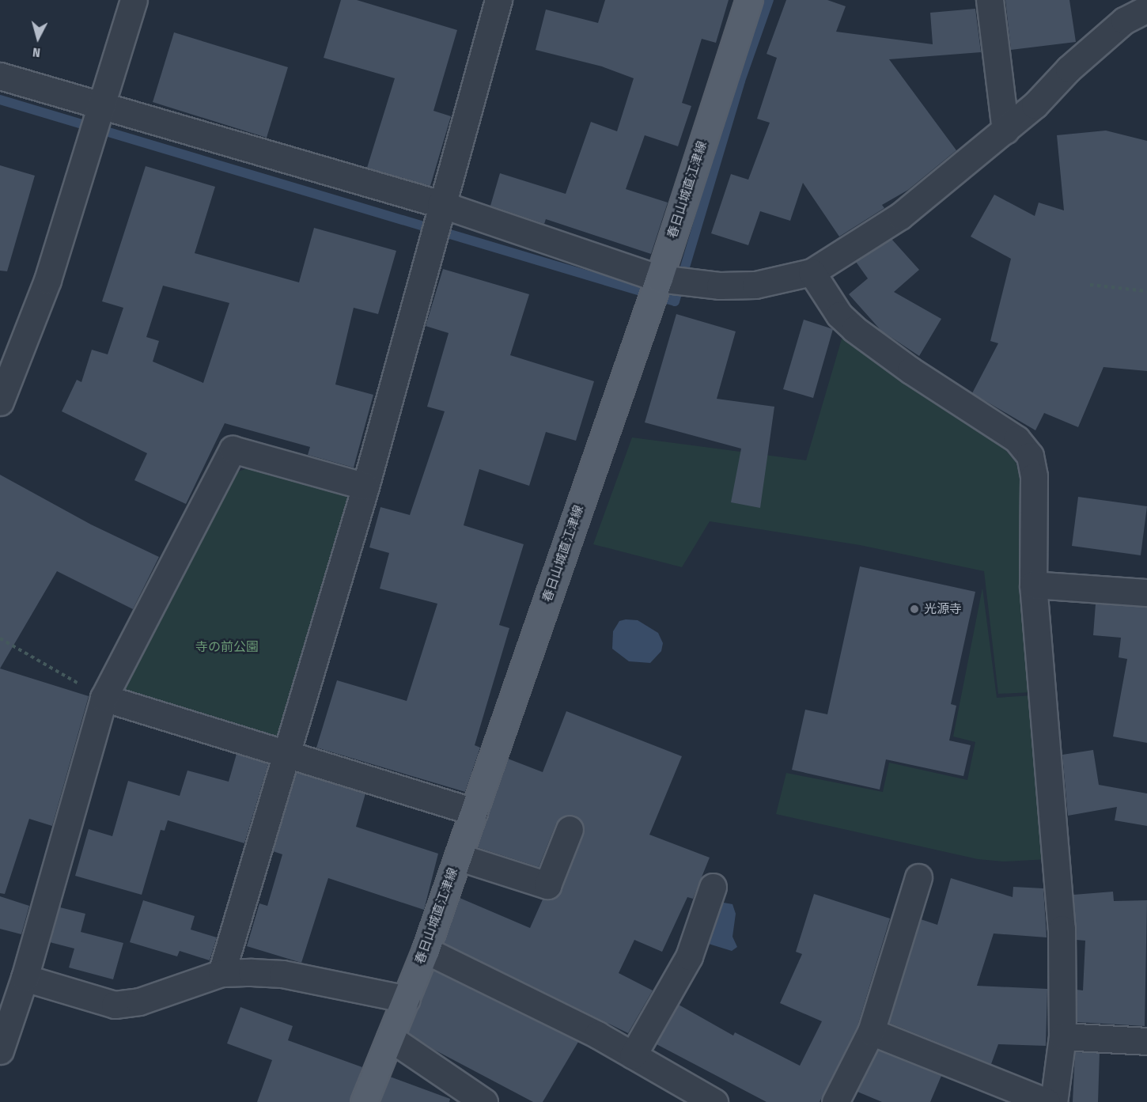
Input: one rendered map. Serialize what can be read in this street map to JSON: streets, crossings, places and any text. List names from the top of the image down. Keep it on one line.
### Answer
{"streets":{"main road":["春日山城直江津線"]},"parks":["寺の前公園"],"places":["光源寺"],"north":"bottom"}
